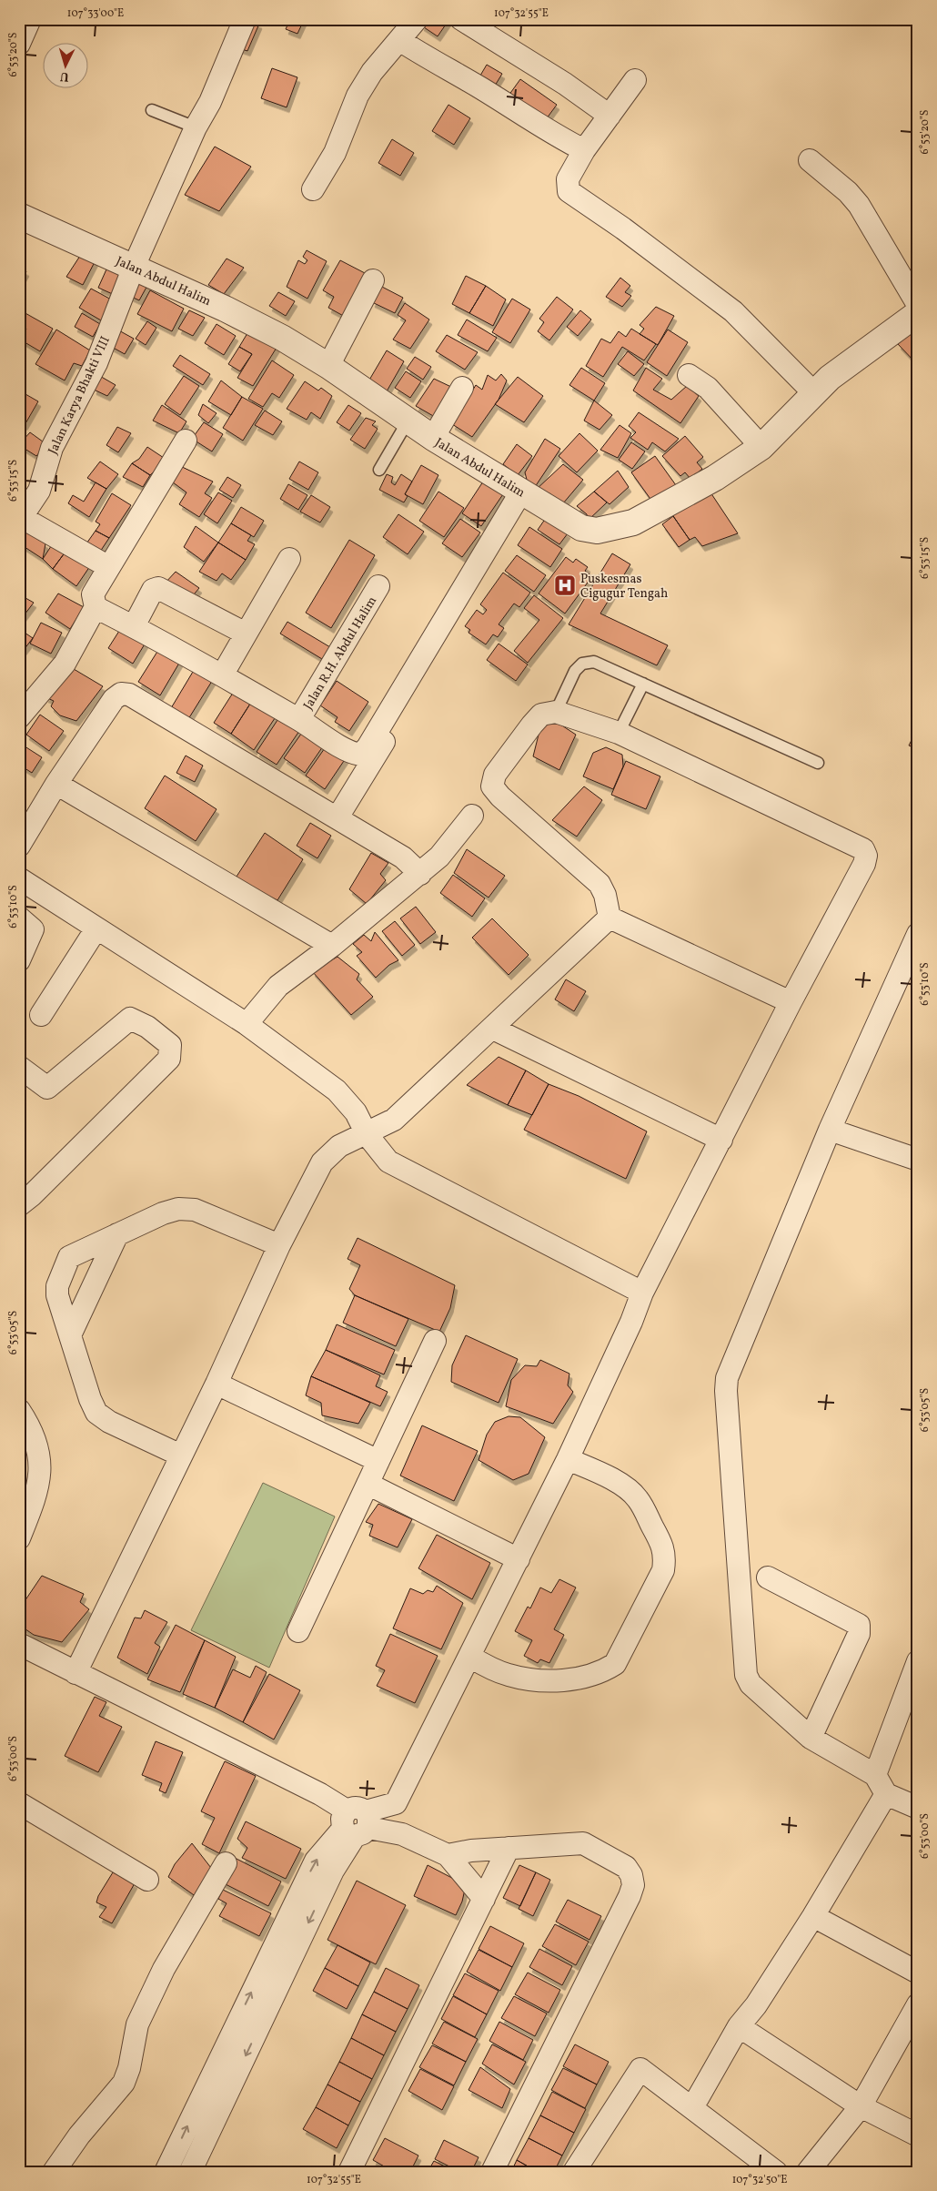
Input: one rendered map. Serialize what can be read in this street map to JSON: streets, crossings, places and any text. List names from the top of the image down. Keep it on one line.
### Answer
{"streets":{"street":["Jalan Abdul Halim","Jalan Karya Bhakti VIII","Jalan R.H. Abdul Halim"]},"crossings":[["Jalan Abdul Halim","Jalan Karya Bhakti VIII"]],"places":{"hospital":["Puskesmas Cigugur Tengah"]},"north":"bottom","coordinates":["107°33'00\"E","107°32'55\"E","6°53'20\"S","6°53'15\"S","6°53'10\"S","6°53'05\"S","6°53'00\"S","107°32'50\"E"]}
